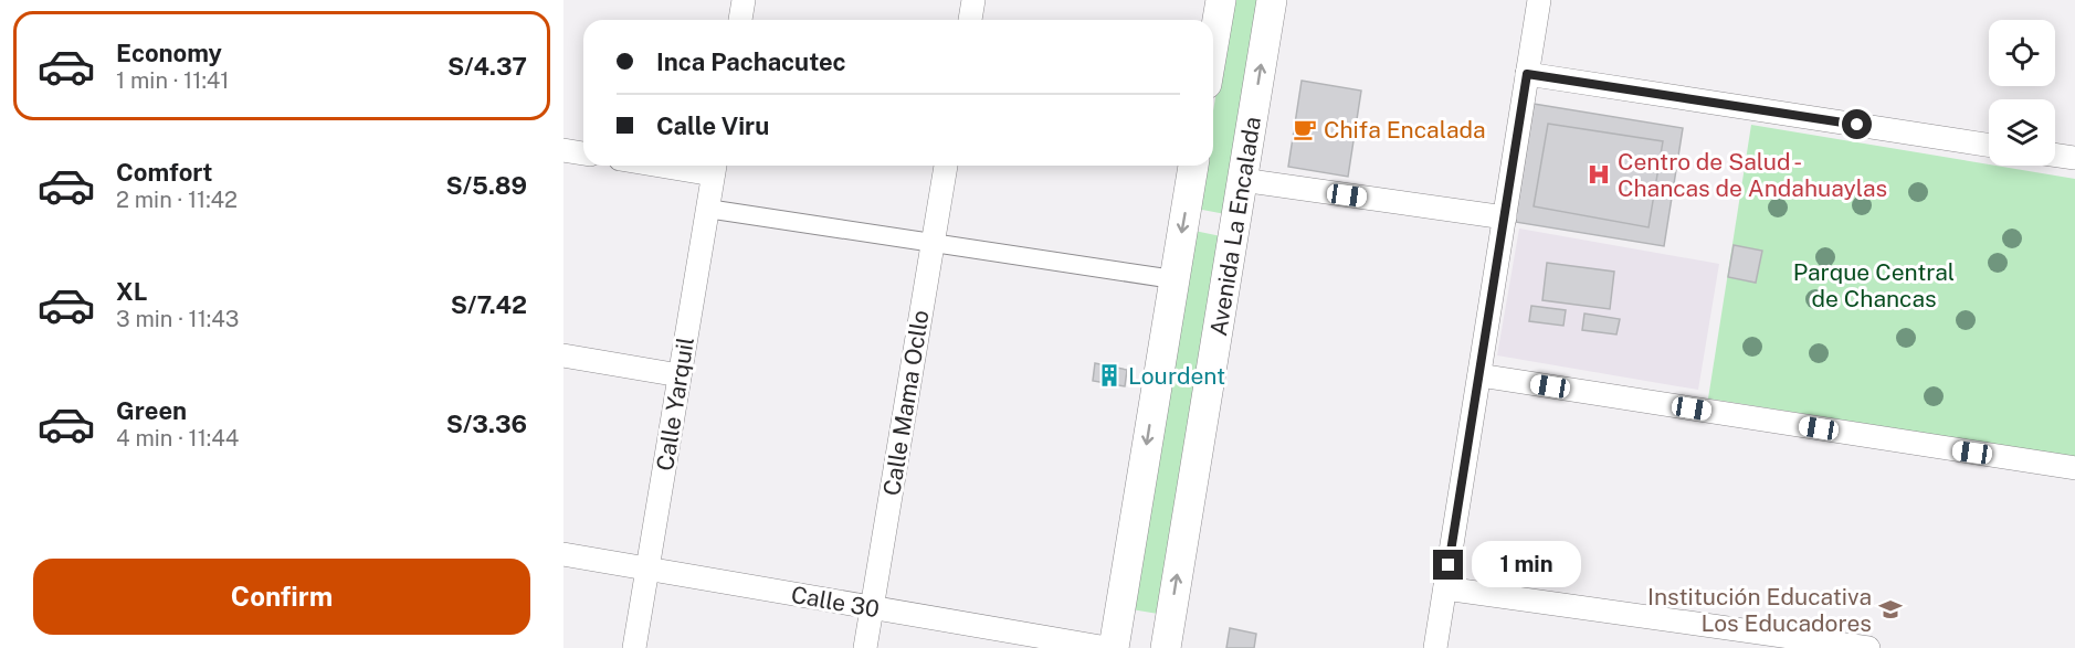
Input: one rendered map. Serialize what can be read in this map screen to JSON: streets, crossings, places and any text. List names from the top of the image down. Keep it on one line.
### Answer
{"streets":{"street":["Avenida La Encalada","Calle Mama Ocllo","Calle Yarquil","Calle 30"]},"crossings":[["Calle Mama Ocllo","Calle 30"],["Calle Yarquil","Calle 30"]],"parks":["Parque Central de Chancas"],"places":{"cafe":["Chifa Encalada"],"hospital":["Centro de Salud - Chancas de Andahuaylas"],"building":["Lourdent"],"school or university":["Institución Educativa Los Educadores"]},"page":{"list":[{"name":"Economy","note":"1 min · 11:41","value":"S/4.37"},{"name":"Comfort","note":"2 min · 11:42","value":"S/5.89"},{"name":"XL","note":"3 min · 11:43","value":"S/7.42"},{"name":"Green","note":"4 min · 11:44","value":"S/3.36"}],"banner":["Inca Pachacutec","Calle Viru"],"bubble":"1 min","buttons":"Confirm"}}
